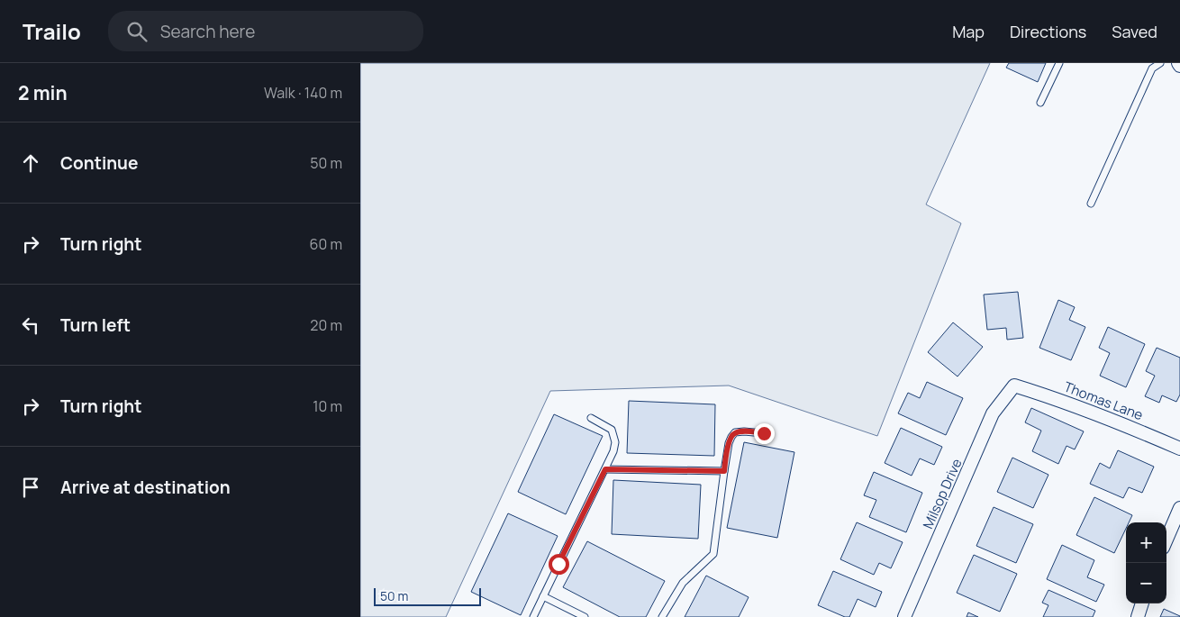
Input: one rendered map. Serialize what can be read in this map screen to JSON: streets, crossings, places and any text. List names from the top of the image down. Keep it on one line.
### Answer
{"streets":{"street":["Thomas Lane","Milsop Drive"]},"crossings":[["Thomas Lane","Milsop Drive"]],"scale_bar":"50 m","page":{"header":"Trailo","search":"Search here","nav":["Map","Directions","Saved"],"heading":["2 min","Walk · 140 m"],"list":[["Continue","50 m"],["Turn right","60 m"],["Turn left","20 m"],["Turn right","10 m"],"Arrive at destination"],"map_buttons":["+","−"],"scale":"50 m"}}
